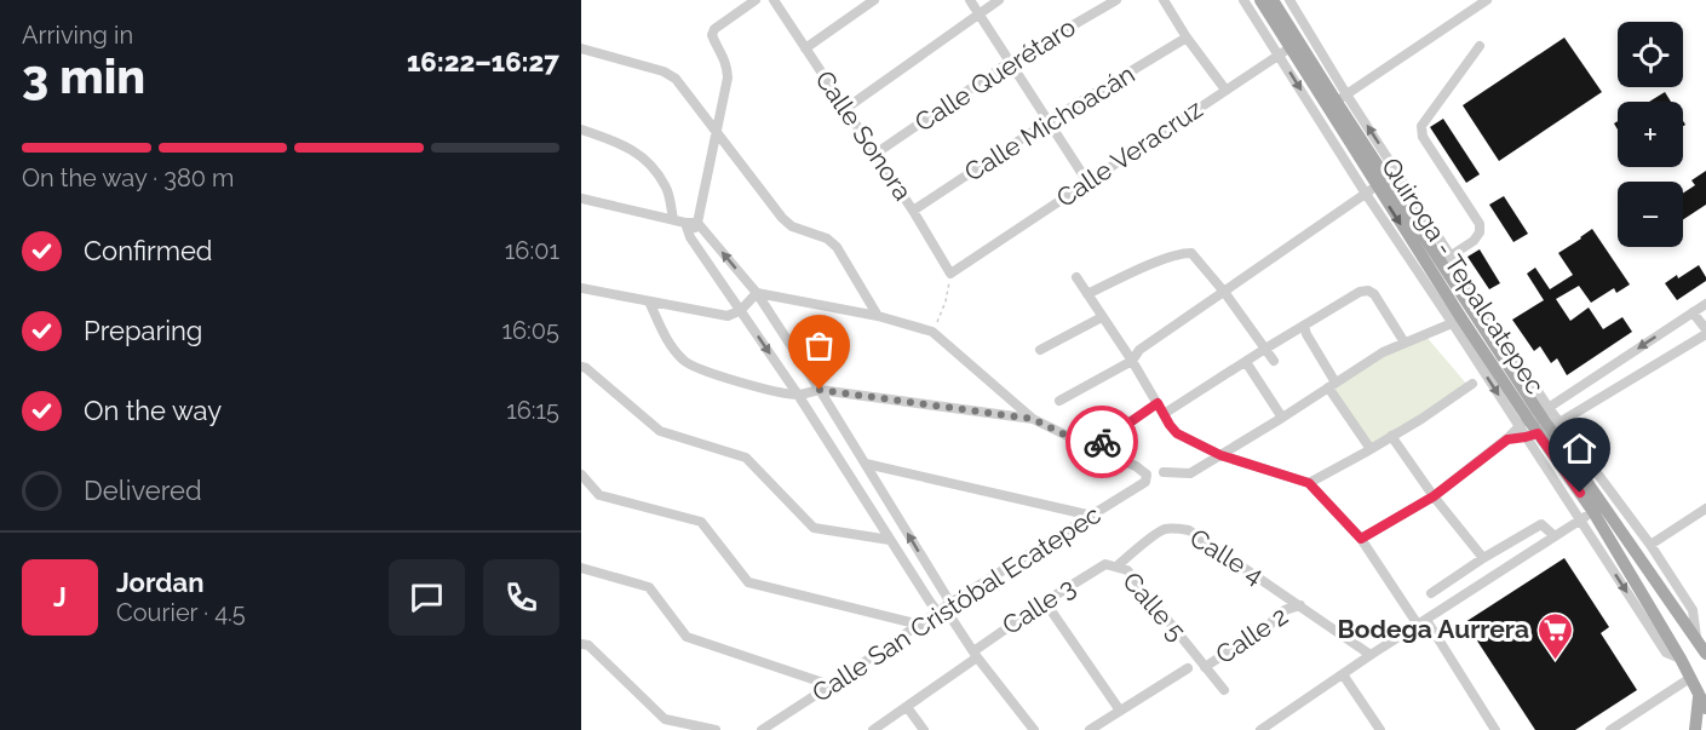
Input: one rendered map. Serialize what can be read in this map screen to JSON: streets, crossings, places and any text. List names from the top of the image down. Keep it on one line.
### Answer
{"streets":{"main road":["Quiroga - Tepalcatepec"],"street":["Calle Querétaro","Calle Michoacán","Calle Sonora","Calle Veracruz","Calle 4","Calle San Cristóbal Ecatepec","Calle 3","Calle 5","Calle 2"]},"crossings":[["Calle Querétaro","Calle Sonora"],["Calle Michoacán","Calle Sonora"],["Calle Sonora","Calle Veracruz"],["Calle Veracruz","Quiroga - Tepalcatepec"],["Calle 4","Calle 3"],["Calle 4","Calle 5"],["Calle 4","Calle 2"],["Calle 3","Calle 5"],["Calle 5","Calle 2"]],"places":{"supermarket":["Bodega Aurrera"]},"page":{"heading":["3 min","Arriving in","16:22–16:27"],"panel":["Jordan","Courier · 4.5"],"map_buttons":["+","−"],"bar":"On the way · 380 m","list":[["Confirmed","16:01"],["Preparing","16:05"],["On the way","16:15"],"Delivered"],"round":"J"}}
